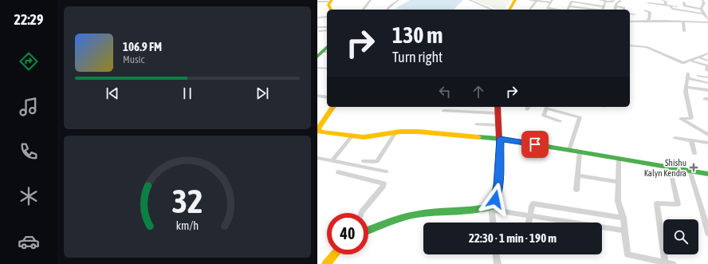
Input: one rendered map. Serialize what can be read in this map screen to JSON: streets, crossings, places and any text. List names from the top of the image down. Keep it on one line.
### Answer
{"places":{"health":["Shishu Kalyn Kendra"]},"page":{"tabs":"22:29","turn":["130 m","Turn right"],"song":["106.9 FM","Music"],"limit":"40","trip":"22:30 · 1 min · 190 m","gauge":["32","km/h"]}}
